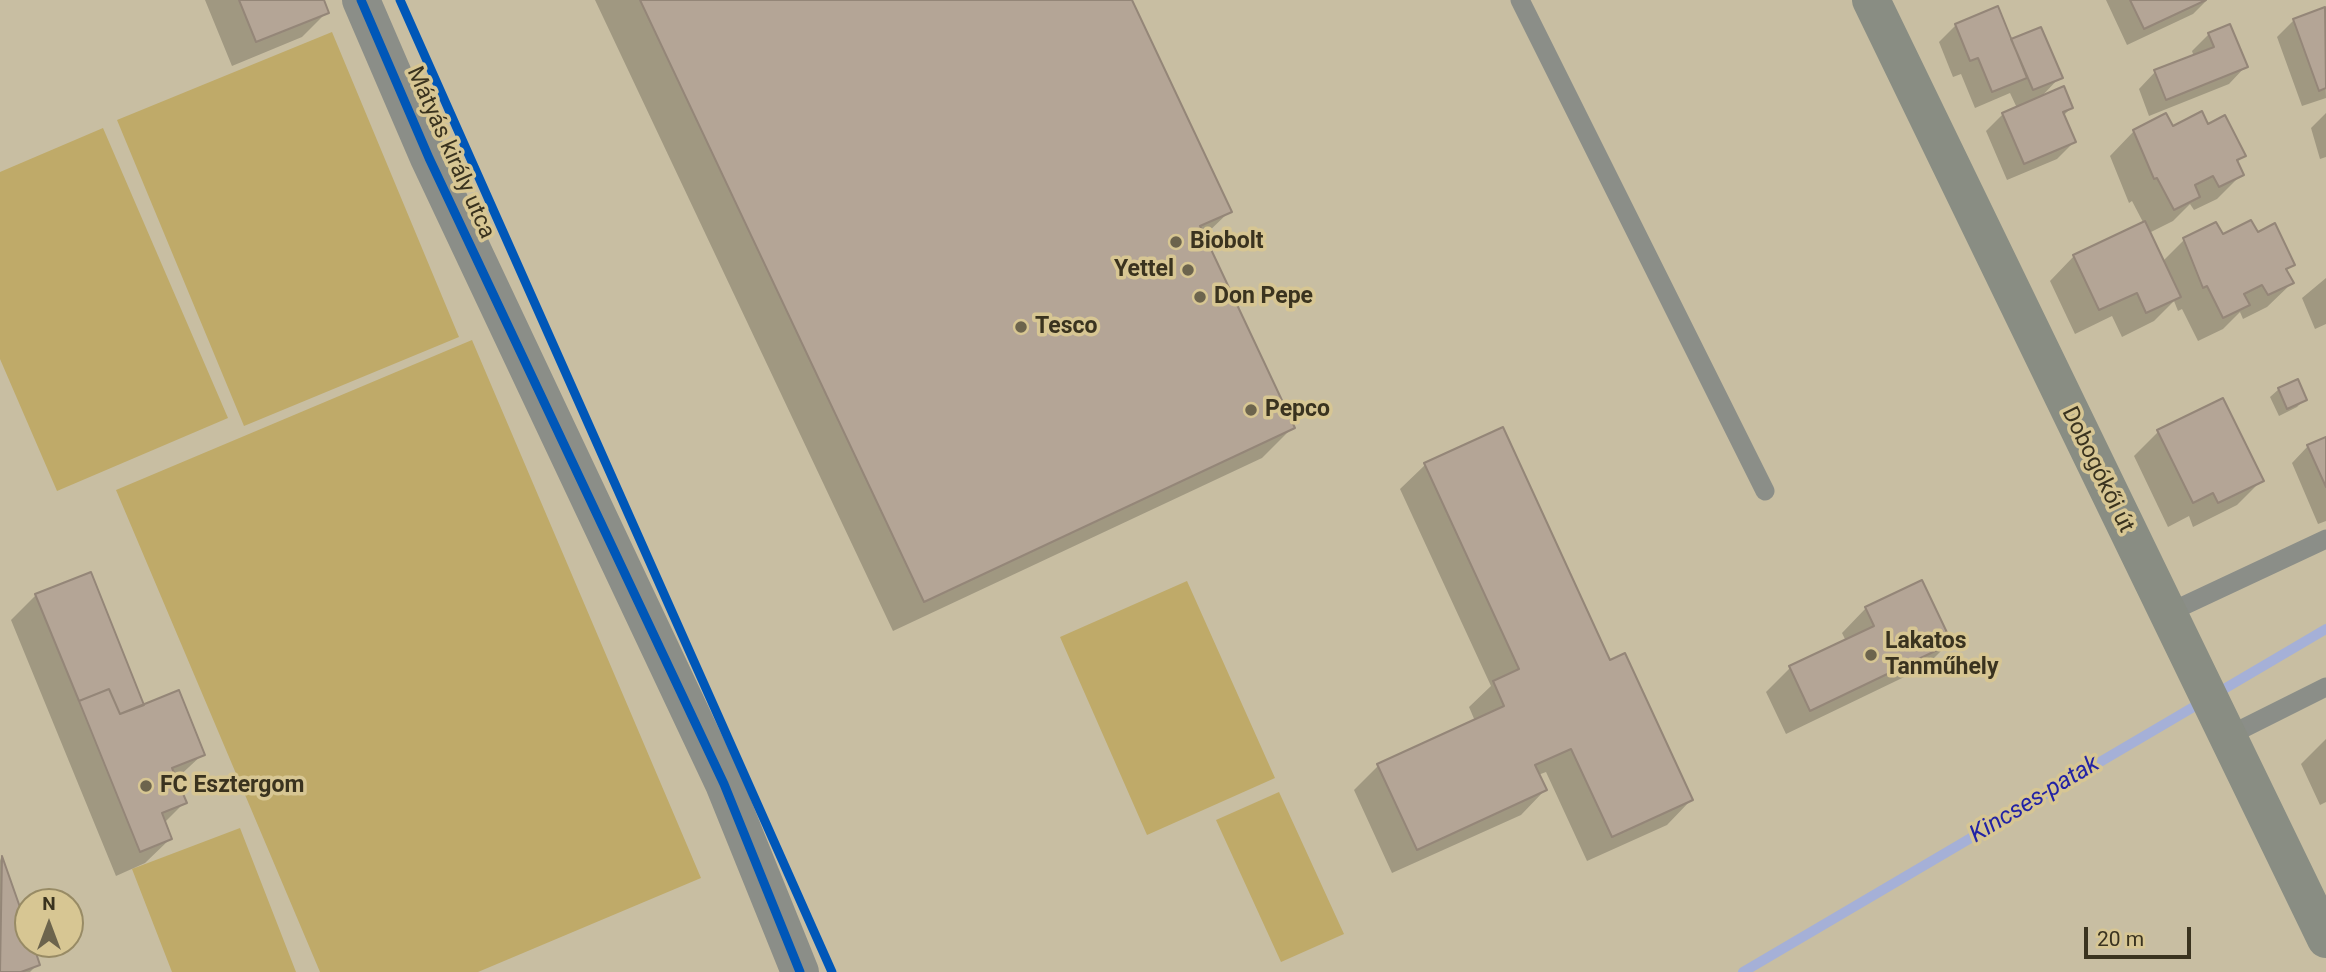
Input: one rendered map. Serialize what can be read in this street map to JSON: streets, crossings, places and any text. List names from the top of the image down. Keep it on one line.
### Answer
{"streets":{"main road":["Dobogókői út"],"street":["Mátyás király utca"]},"water":["Kincses-patak"],"places":["Biobolt","Yettel","Don Pepe","Tesco","Pepco","Lakatos Tanműhely","FC Esztergom"],"scale_bar":"20 m","north":"top"}
